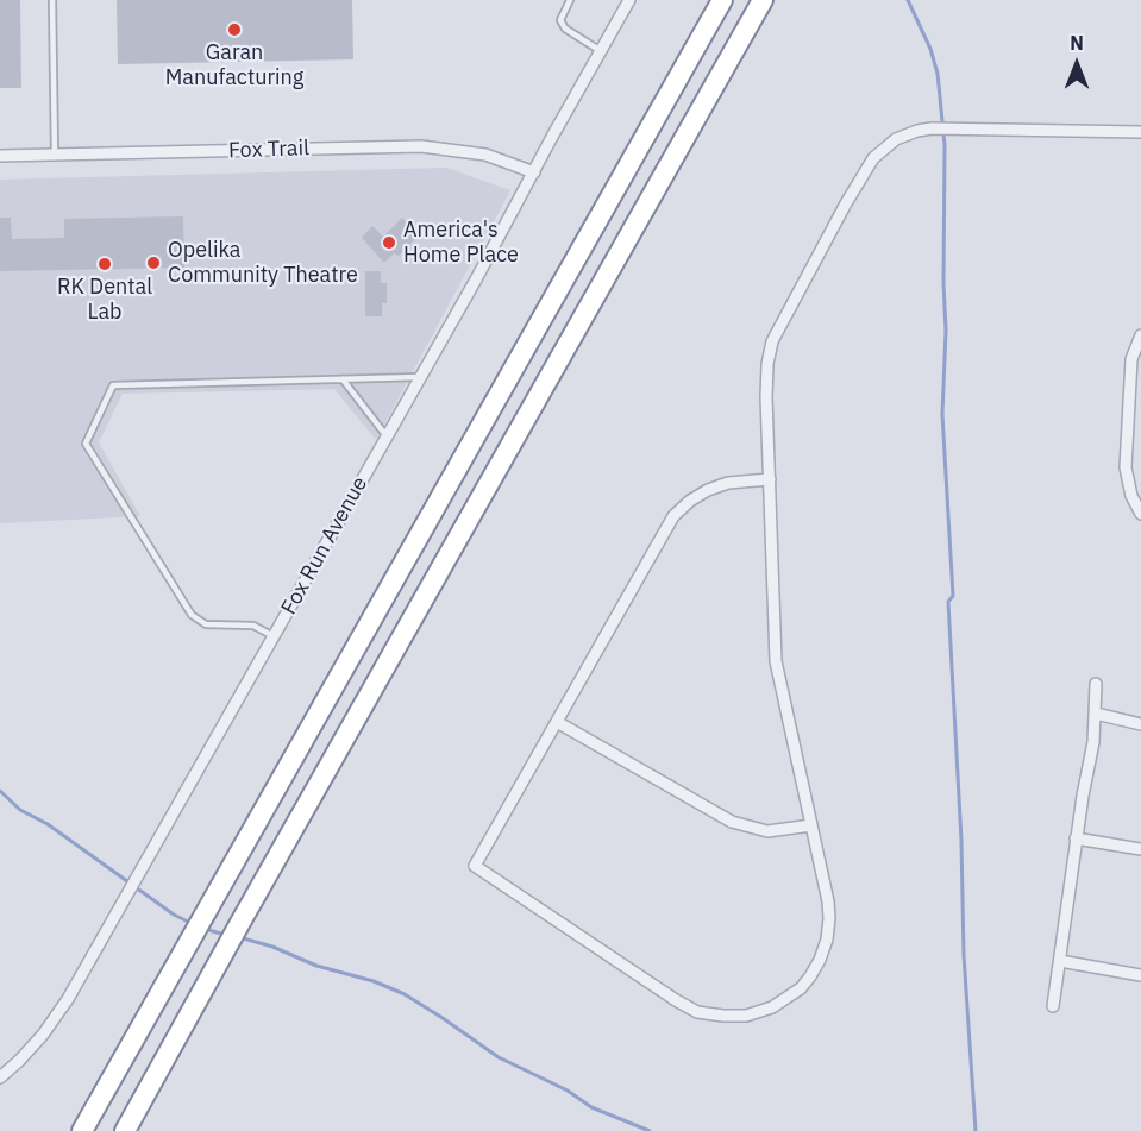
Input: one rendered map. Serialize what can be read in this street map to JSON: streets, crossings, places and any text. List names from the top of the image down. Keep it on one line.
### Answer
{"streets":{"street":["Fox Trail","Fox Run Avenue"]},"crossings":[["Fox Trail","Fox Run Avenue"]],"places":["Garan Manufacturing","America's Home Place","Opelika Community Theatre","RK Dental Lab"],"north":"top"}
